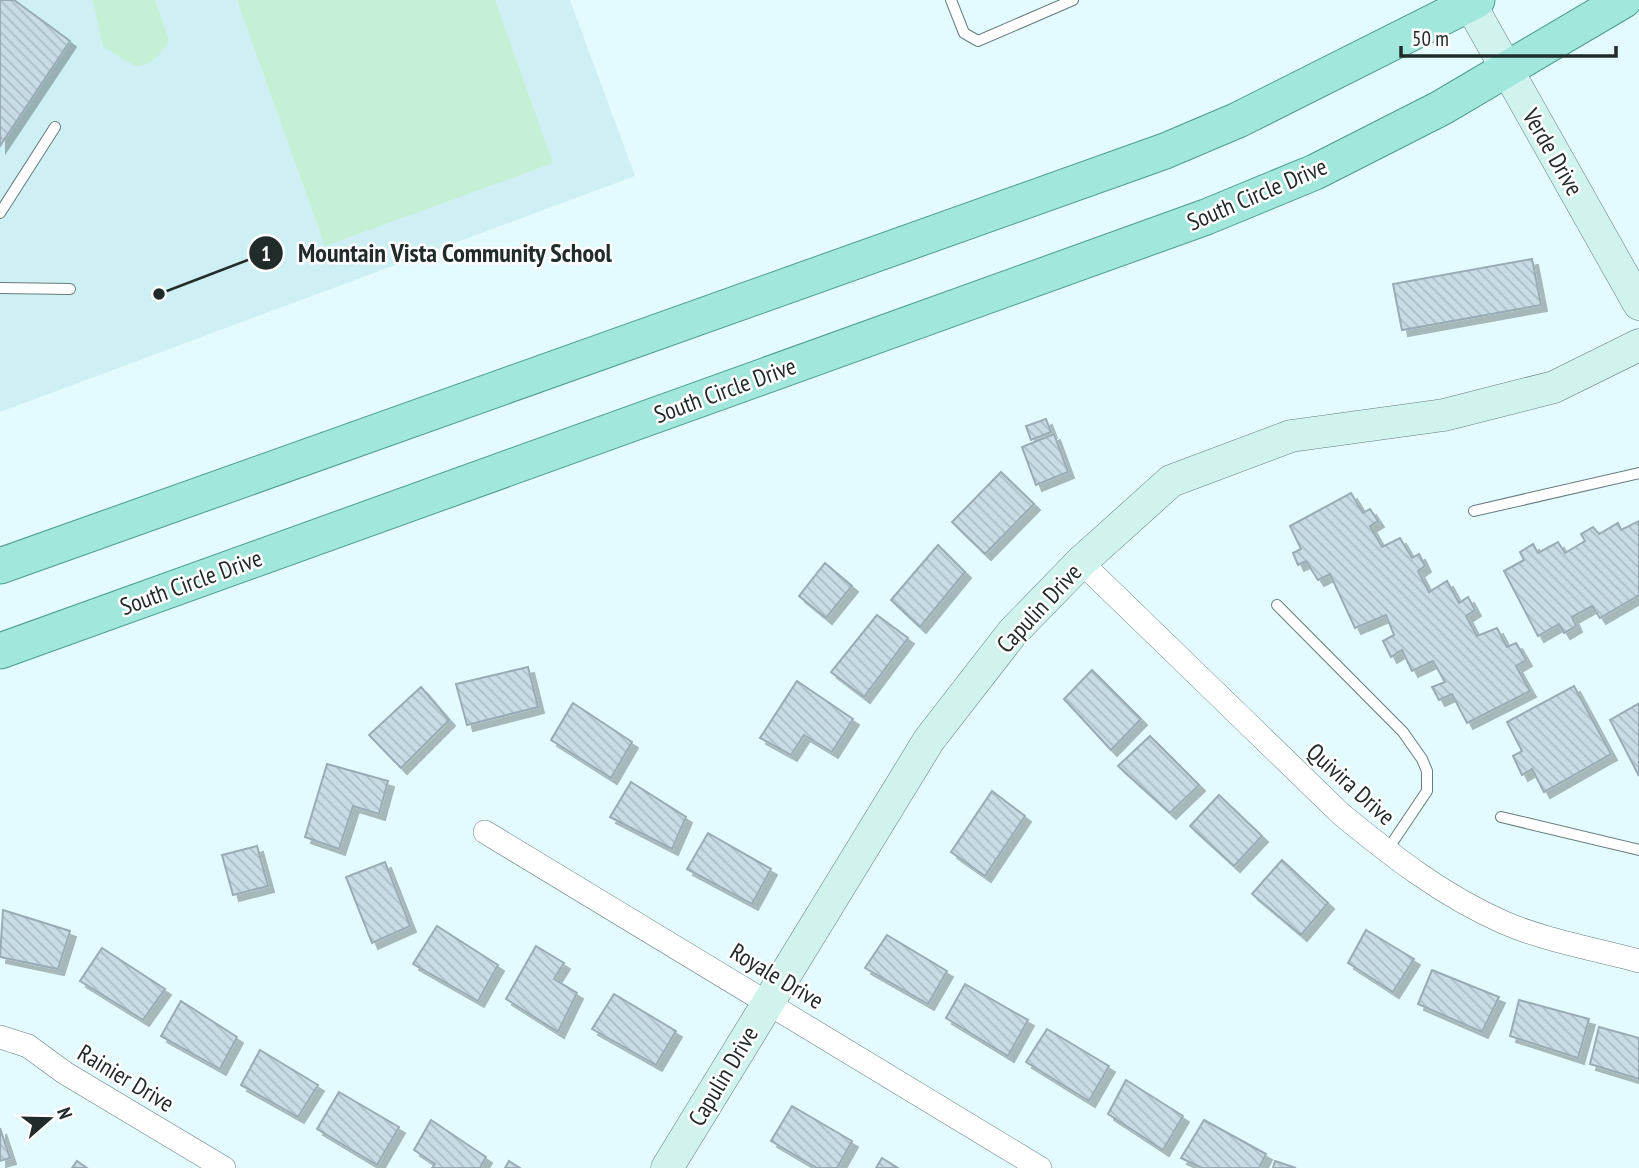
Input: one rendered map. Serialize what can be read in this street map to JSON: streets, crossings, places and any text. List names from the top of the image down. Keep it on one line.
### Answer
{"streets":{"main road":["South Circle Drive"],"street":["Verde Drive","Capulin Drive","Quivira Drive","Royale Drive","Rainier Drive"]},"crossings":[["Verde Drive","South Circle Drive"],["Capulin Drive","Quivira Drive"],["Capulin Drive","Royale Drive"]],"places":["Mountain Vista Community School"],"scale_bar":"50 m","north":"right"}
